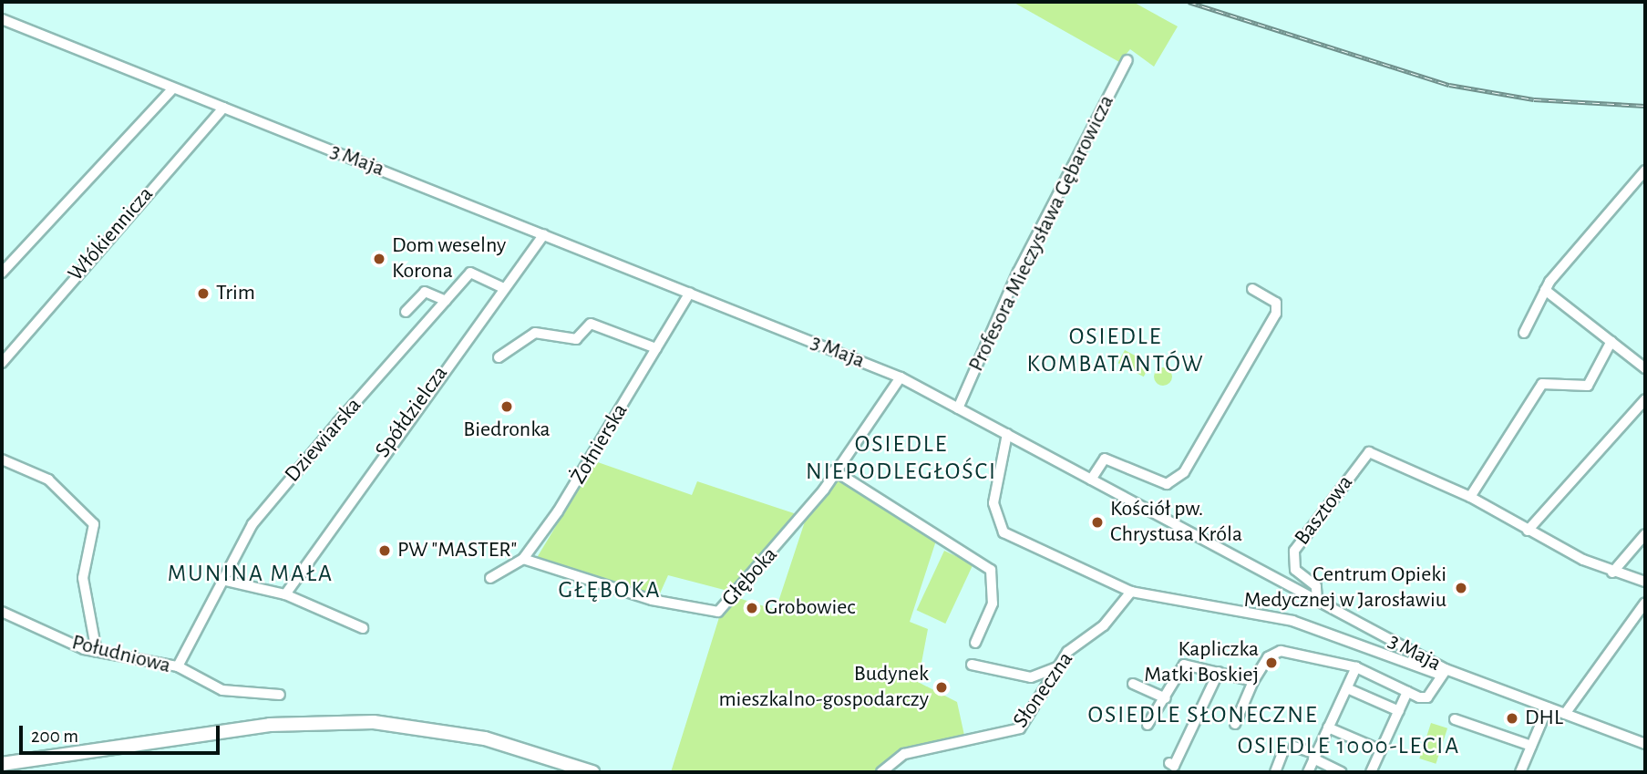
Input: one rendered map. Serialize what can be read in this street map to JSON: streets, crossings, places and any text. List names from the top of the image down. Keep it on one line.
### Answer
{"streets":{"street":["3 Maja","Profesora Mieczysława Gębarowicza","Włókiennicza","Spółdzielcza","Dziewiarska","Żołnierska","Basztowa","Głęboka","Południowa","Słoneczna"]},"crossings":[["3 Maja","Profesora Mieczysława Gębarowicza"],["3 Maja","Włókiennicza"],["3 Maja","Spółdzielcza"],["3 Maja","Żołnierska"],["3 Maja","Basztowa"],["3 Maja","Głęboka"],["Spółdzielcza","Dziewiarska"],["Dziewiarska","Południowa"],["Żołnierska","Głęboka"]],"districts":["OSIEDLE KOMBATANTÓW","OSIEDLE NIEPODLEGŁOŚCI","MUNINA MAŁA","GŁĘBOKA","OSIEDLE SŁONECZNE","OSIEDLE 1000-LECIA"],"places":["Dom weselny Korona","Trim","Biedronka","Kościół pw. Chrystusa Króla","PW \"MASTER\"","Centrum Opieki Medycznej w Jarosławiu","Grobowiec","Kapliczka Matki Boskiej","Budynek mieszkalno-gospodarczy","DHL"],"scale_bar":"200 m"}
